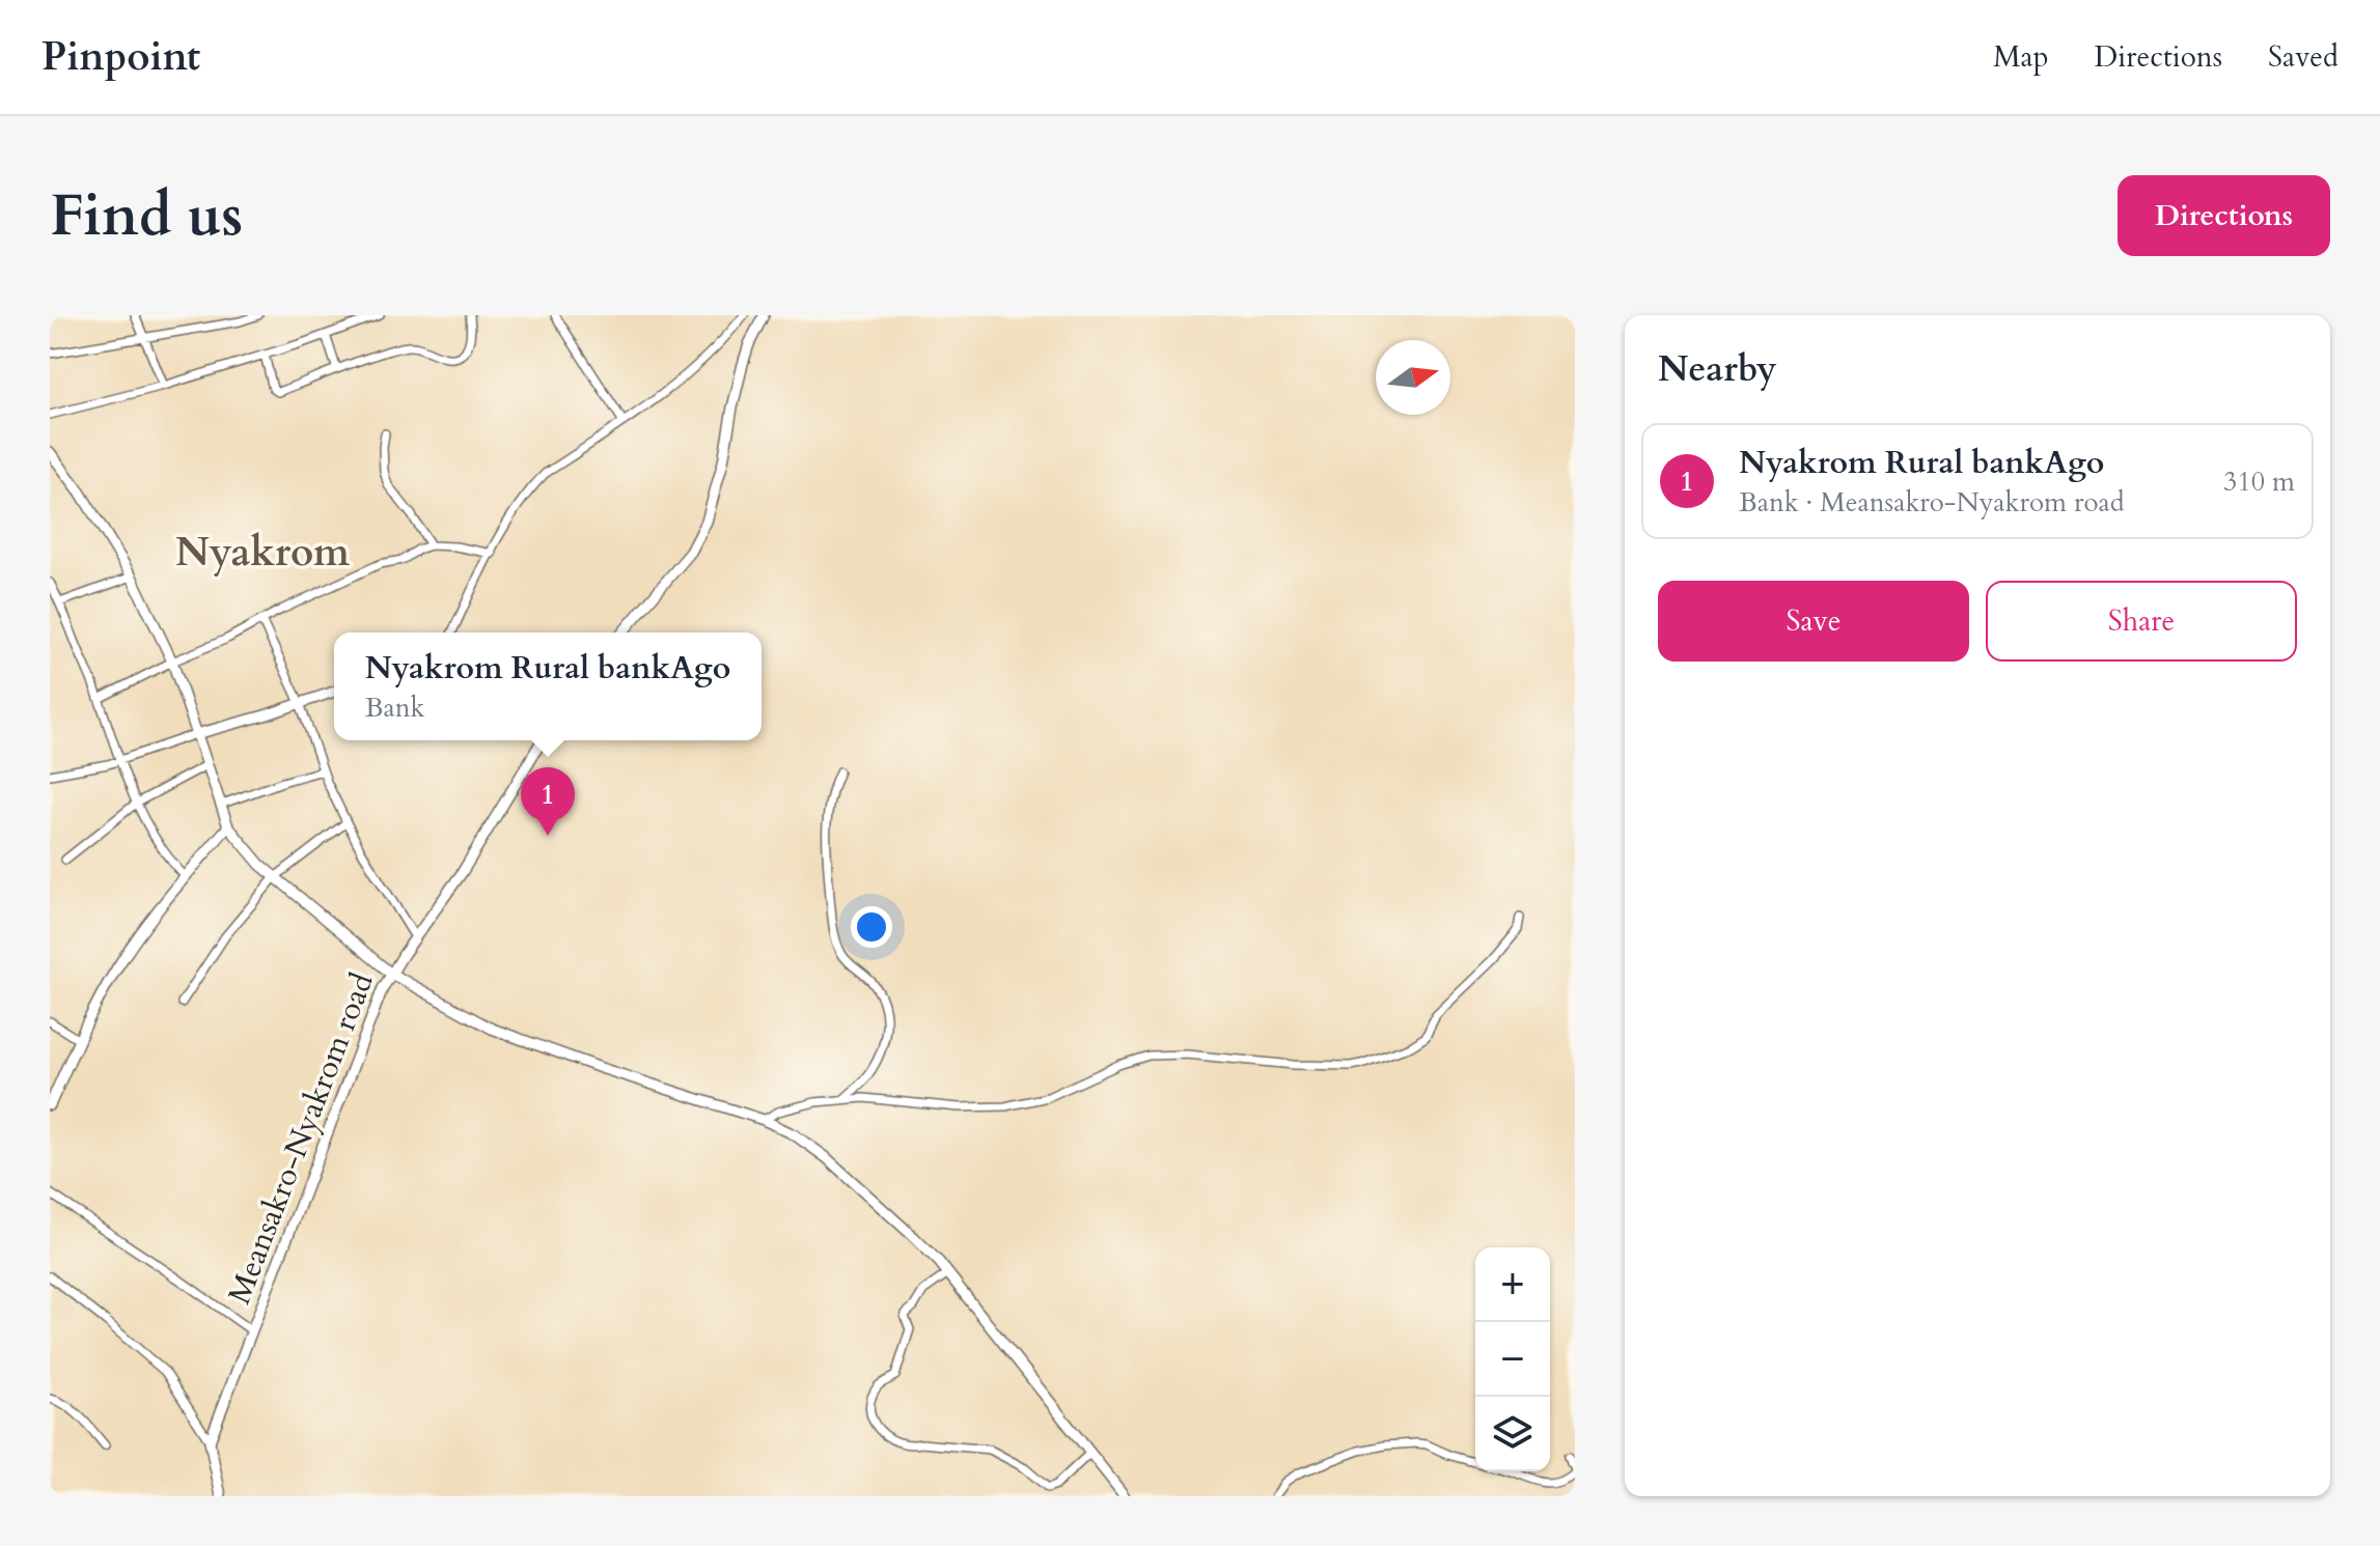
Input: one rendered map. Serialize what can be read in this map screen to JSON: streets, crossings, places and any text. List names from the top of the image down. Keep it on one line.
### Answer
{"streets":{"street":["Meansakro-Nyakrom road"]},"districts":["Nyakrom"],"north":"right","page":{"header":"Pinpoint","nav":["Map","Directions","Saved"],"buttons":["Directions",["Save","Share"]],"title":"Find us","heading":"Nearby","list":[{"mark":"1","name":"Nyakrom Rural bankAgo","note":"Bank · Meansakro-Nyakrom road","value":"310 m"}],"popup":["Nyakrom Rural bankAgo","Bank"],"pins":"1","map_buttons":["+","−"]}}
